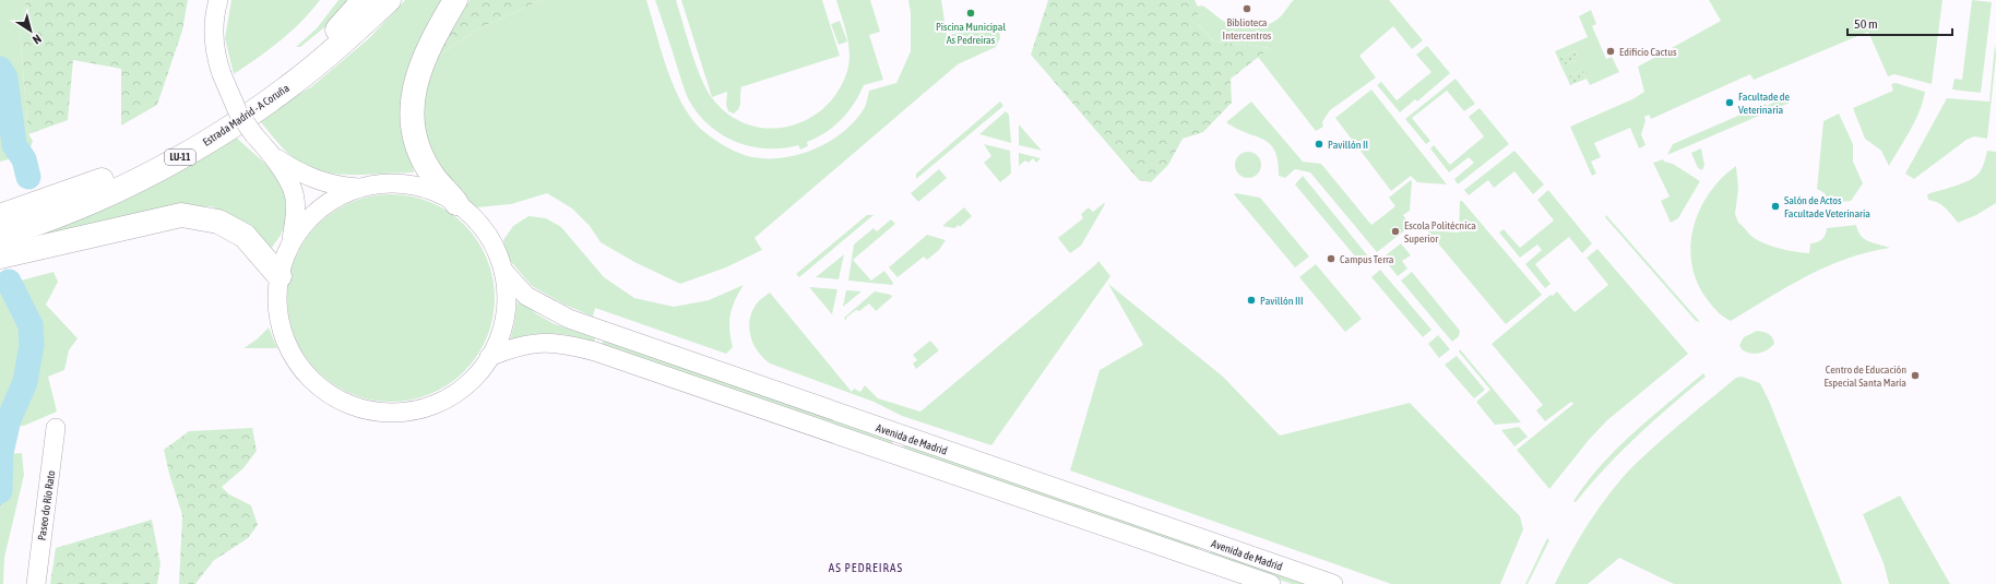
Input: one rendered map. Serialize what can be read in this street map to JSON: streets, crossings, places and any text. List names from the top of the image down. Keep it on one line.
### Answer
{"streets":{"highway":["Estrada Madrid - A Coruña","LU-11"],"street":["Avenida de Madrid","Paseo do Río Rato"]},"districts":["AS PEDREIRAS"],"places":["Biblioteca Intercentros","Piscina Municipal As Pedreiras","Edificio Cactus","Facultade de Veterinaria","Pavillón II","Salón de Actos Facultade Veterinaria","Escola Politécnica Superior","Campus Terra","Pavillón III","Centro de Educación Especial Santa María"],"scale_bar":"50 m","north":"bottom right"}
